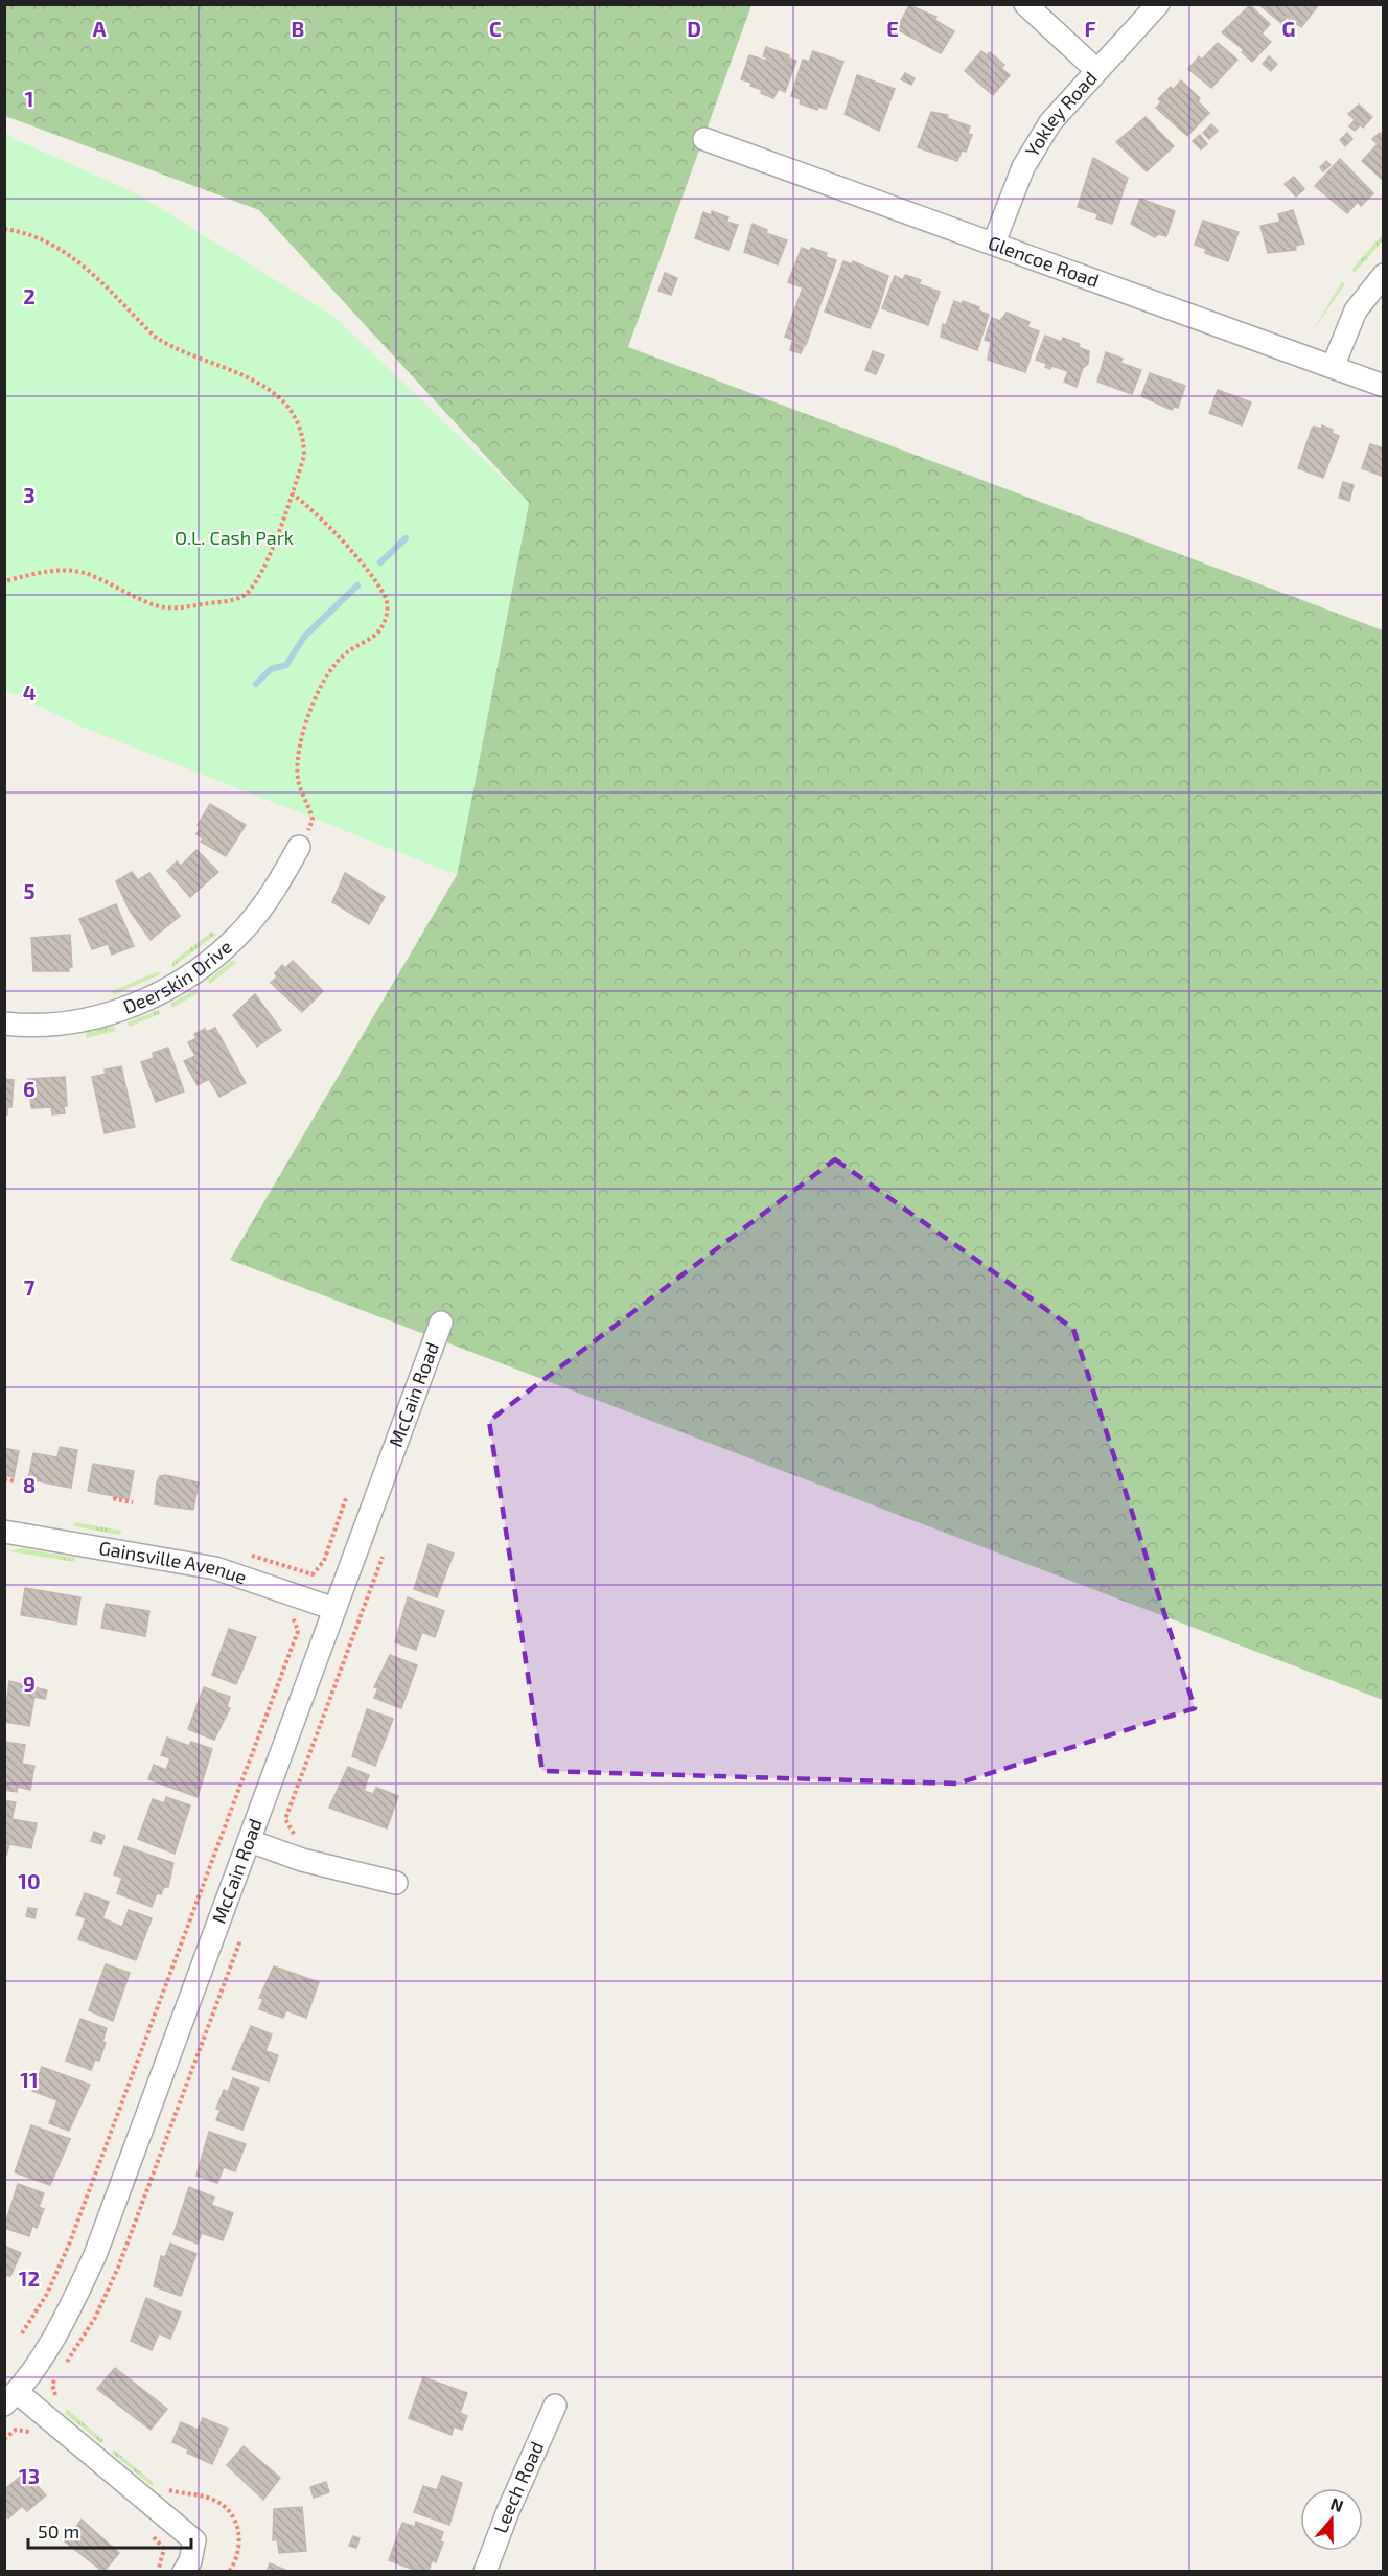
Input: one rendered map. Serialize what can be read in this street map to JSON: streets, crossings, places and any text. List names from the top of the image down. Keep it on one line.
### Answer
{"streets":{"street":["Yokley Road","Glencoe Road","Deerskin Drive","McCain Road","Gainsville Avenue","Leech Road"]},"crossings":[["Yokley Road","Glencoe Road"],["McCain Road","Gainsville Avenue"]],"parks":["O.L. Cash Park"],"scale_bar":"50 m","north":"top","grid":{"columns":["A","B","C","D","E","F","G"],"rows":["1","2","3","4","5","6","7","8","9","10","11","12","13"]}}
